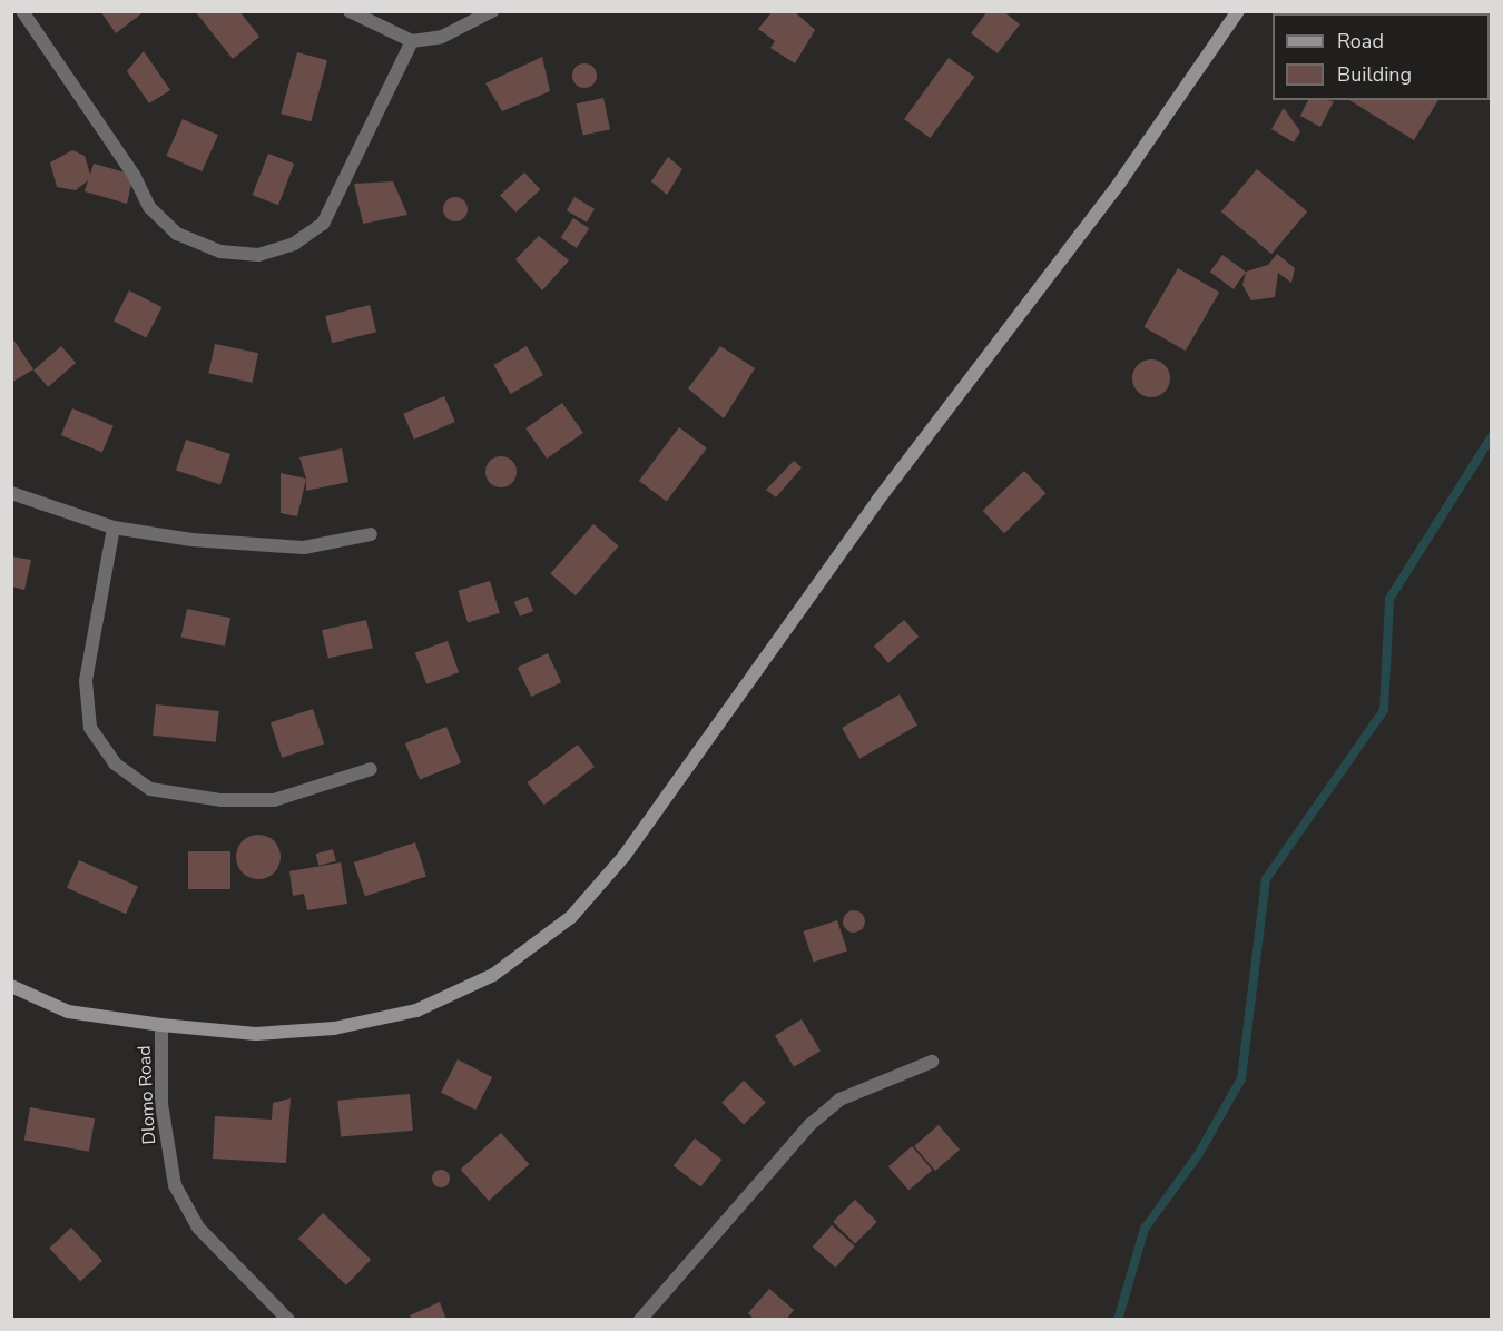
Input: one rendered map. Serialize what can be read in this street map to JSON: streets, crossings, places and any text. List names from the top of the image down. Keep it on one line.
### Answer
{"streets":{"street":["Dlomo Road"]},"legend":["Road","Building"]}
